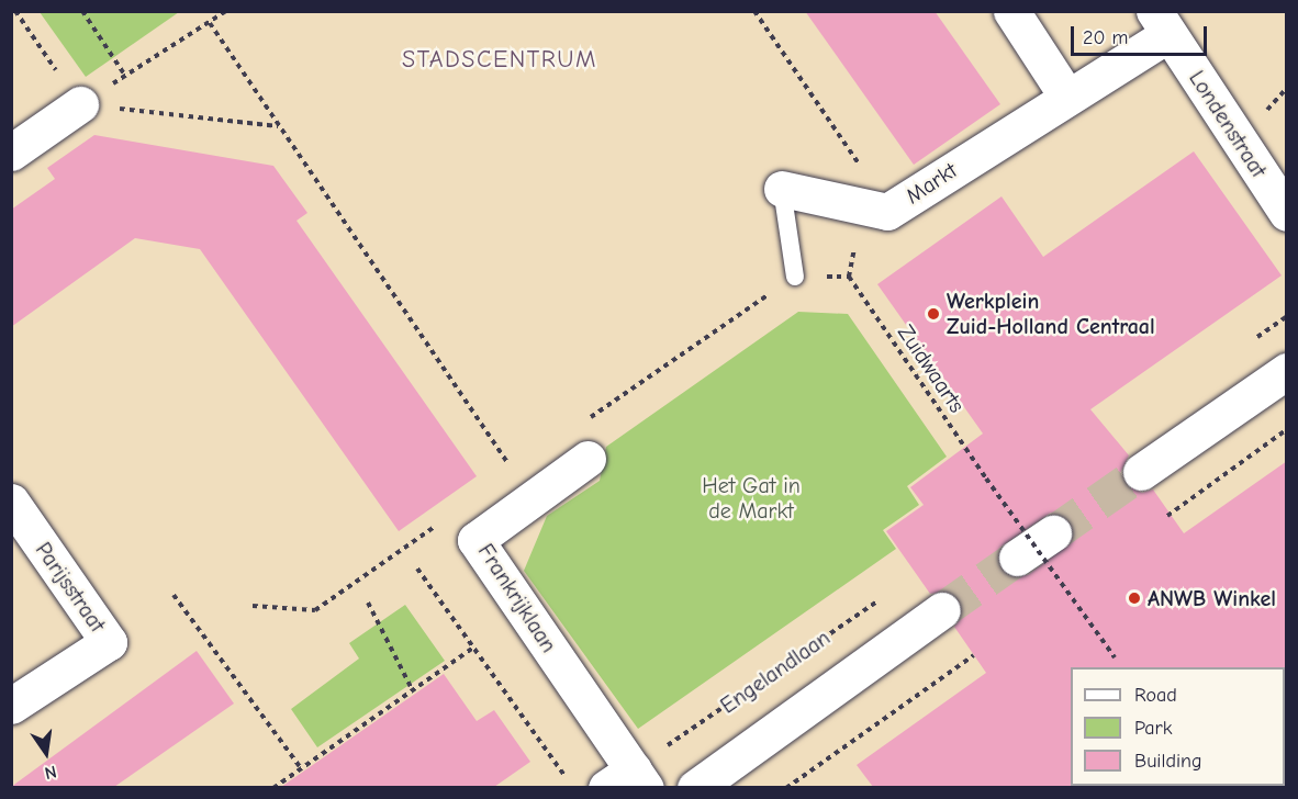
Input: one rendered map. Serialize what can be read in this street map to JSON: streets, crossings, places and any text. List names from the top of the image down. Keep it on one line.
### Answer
{"streets":{"street":["Londenstraat","Markt","Parijsstraat","Frankrijklaan"],"path":["Zuidwaarts","Engelandlaan"]},"crossings":[["Londenstraat","Markt"],["Markt","Zuidwaarts"],["Frankrijklaan","Engelandlaan"]],"districts":["STADSCENTRUM"],"parks":["Het Gat in de Markt"],"places":["Werkplein Zuid-Holland Centraal","ANWB Winkel"],"legend":["Road","Park","Building"],"scale_bar":"20 m","north":"bottom"}
